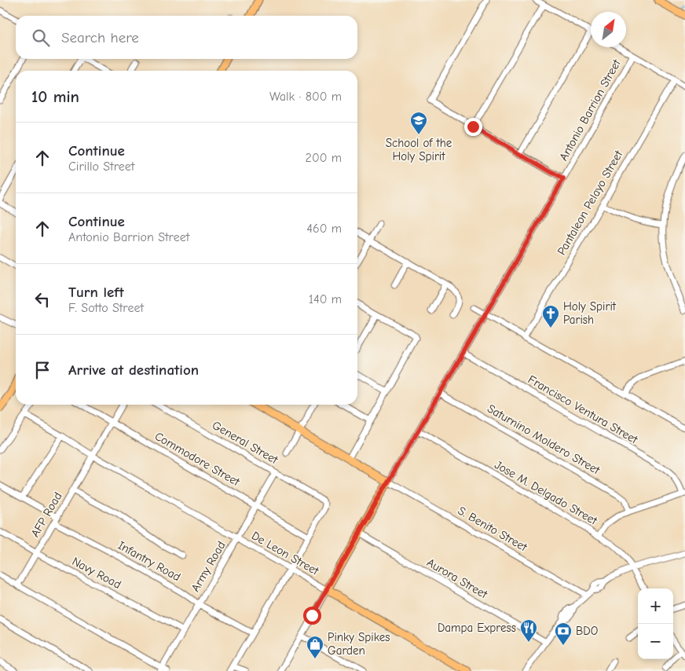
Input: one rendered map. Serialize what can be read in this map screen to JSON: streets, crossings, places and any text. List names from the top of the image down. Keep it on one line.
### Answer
{"streets":{"main road":["De Leon Street"],"street":["Antonio Barrion Street","Pantaleon Pelayo Street","Francisco Ventura Street","Saturnino Moldero Street","General Street","Commodore Street","Jose M. Delgado Street","AFP Road","S. Benito Street","Infantry Road","Army Road","Navy Road","Aurora Street"]},"crossings":[["Antonio Barrion Street","Francisco Ventura Street"],["Antonio Barrion Street","Saturnino Moldero Street"],["Antonio Barrion Street","Jose M. Delgado Street"],["Antonio Barrion Street","S. Benito Street"],["General Street","Commodore Street"],["General Street","Army Road"],["Commodore Street","AFP Road"],["Commodore Street","Army Road"],["AFP Road","De Leon Street"],["AFP Road","Infantry Road"],["AFP Road","Navy Road"],["De Leon Street","Army Road"],["Infantry Road","Army Road"],["Army Road","Navy Road"]],"places":{"school or university":["School of the Holy Spirit"],"church":["Holy Spirit Parish"],"restaurant":["Dampa Express"],"bank":["BDO"],"shop":["Pinky Spikes Garden"]},"north":"top right","page":{"search":"Search here","heading":["10 min","Walk · 800 m"],"list":[["Continue","Cirillo Street","200 m"],["Continue","Antonio Barrion Street","460 m"],["Turn left","F. Sotto Street","140 m"],"Arrive at destination"],"map_buttons":["+","−"]}}
